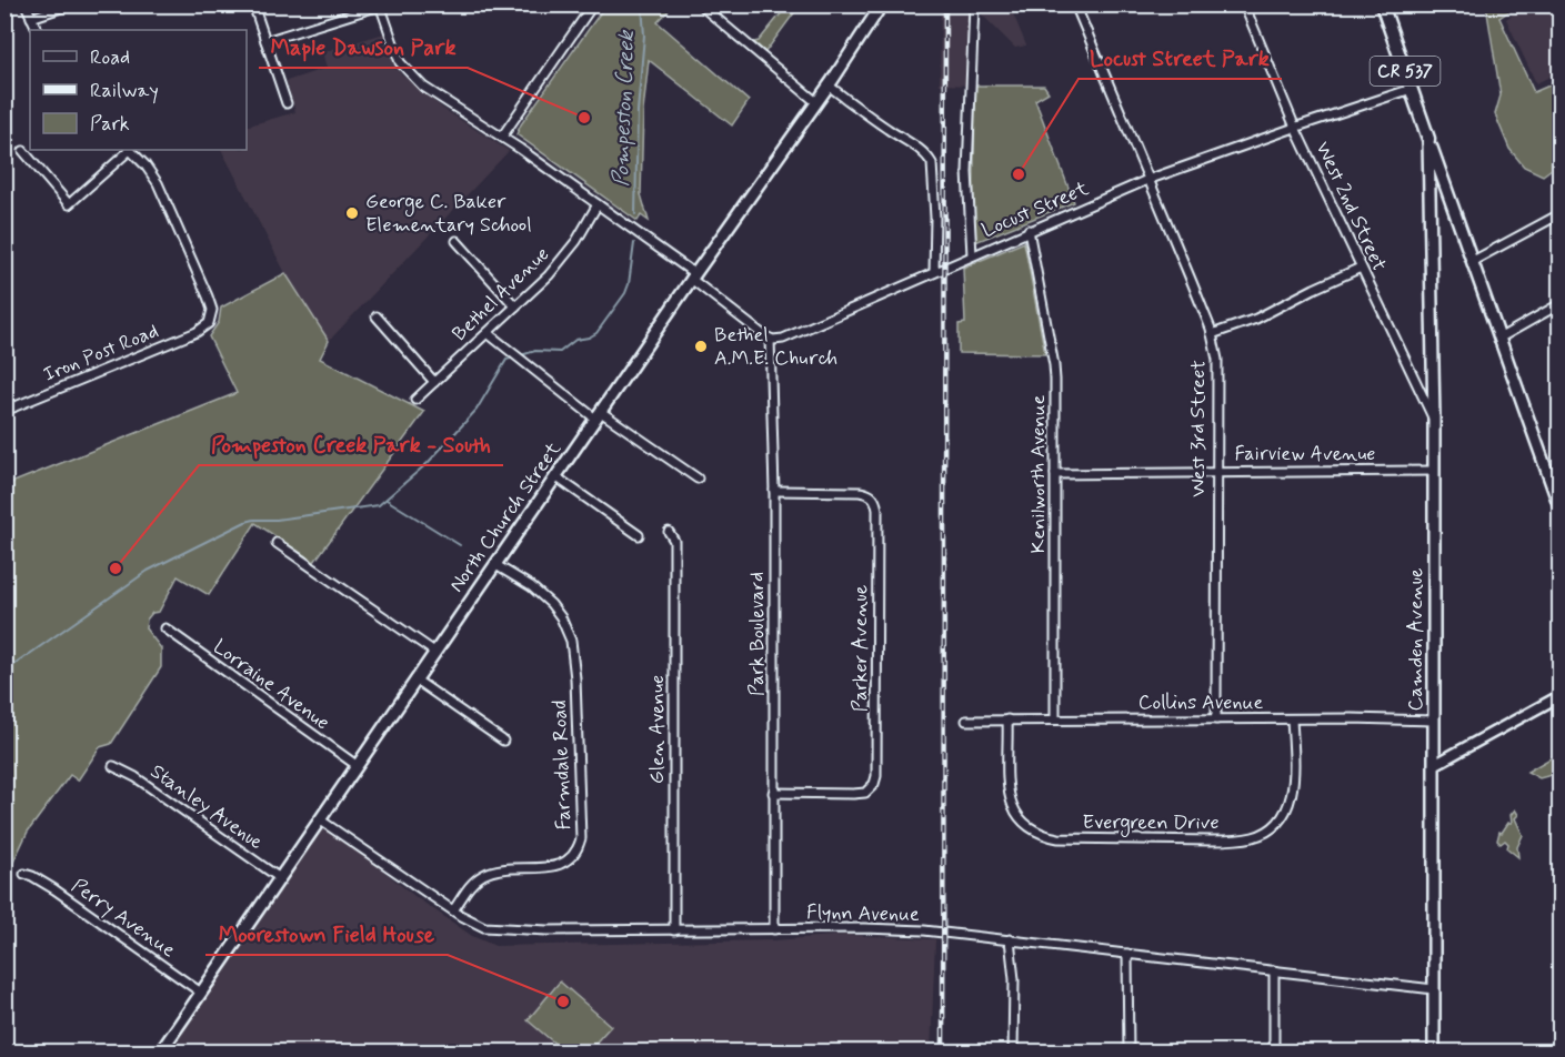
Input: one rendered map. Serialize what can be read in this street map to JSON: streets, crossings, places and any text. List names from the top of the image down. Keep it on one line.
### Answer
{"streets":{"main road":["CR 537","North Church Street","Camden Avenue"],"street":["West 2nd Street","Locust Street","Bethel Avenue","Iron Post Road","West 3rd Street","Fairview Avenue","Kenilworth Avenue","Park Boulevard","Parker Avenue","Lorraine Avenue","Collins Avenue","Glen Avenue","Farmdale Road","Stanley Avenue","Evergreen Drive","Flynn Avenue","Perry Avenue"]},"crossings":[["CR 537","Locust Street"],["CR 537","Camden Avenue"],["West 2nd Street","Locust Street"],["West 2nd Street","Camden Avenue"],["Locust Street","West 3rd Street"],["Locust Street","Kenilworth Avenue"],["Locust Street","Park Boulevard"],["West 3rd Street","Fairview Avenue"],["West 3rd Street","Collins Avenue"],["Fairview Avenue","Kenilworth Avenue"],["Fairview Avenue","Camden Avenue"],["Kenilworth Avenue","Collins Avenue"],["North Church Street","Lorraine Avenue"],["North Church Street","Farmdale Road"],["North Church Street","Stanley Avenue"],["North Church Street","Flynn Avenue"],["North Church Street","Perry Avenue"],["Park Boulevard","Parker Avenue"],["Park Boulevard","Flynn Avenue"],["Camden Avenue","Collins Avenue"],["Camden Avenue","Flynn Avenue"],["Collins Avenue","Evergreen Drive"],["Glen Avenue","Flynn Avenue"],["Farmdale Road","Flynn Avenue"]],"water":["Pompeston Creek"],"places":["Maple Dawson Park","Locust Street Park","George C. Baker Elementary School","Bethel A.M.E. Church","Pompeston Creek Park - South","Moorestown Field House"],"legend":["Road","Railway","Park"]}
